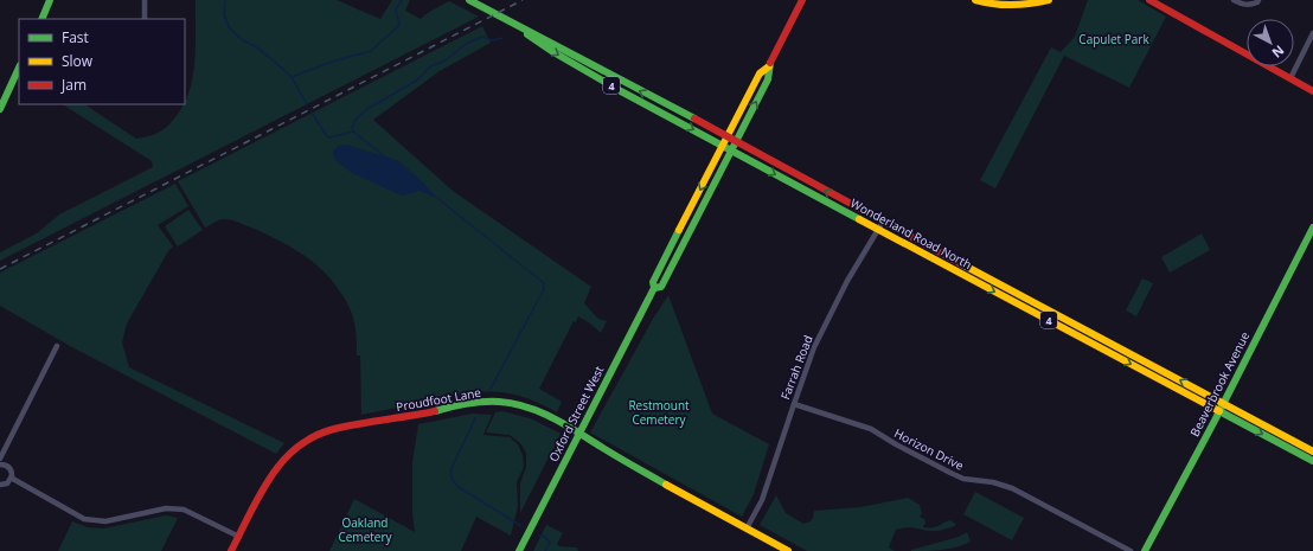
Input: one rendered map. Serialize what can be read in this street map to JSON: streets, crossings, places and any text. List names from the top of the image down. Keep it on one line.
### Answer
{"streets":{"main road":["4","Wonderland Road North","Beaverbrook Avenue","Proudfoot Lane","Oxford Street West"],"street":["Farrah Road","Horizon Drive"]},"crossings":[["Wonderland Road North","Farrah Road"],["Wonderland Road North","Beaverbrook Avenue"],["Wonderland Road North","Oxford Street West"],["Farrah Road","Proudfoot Lane"],["Farrah Road","Horizon Drive"],["Proudfoot Lane","Oxford Street West"]],"parks":["Capulet Park","Restmount Cemetery","Oakland Cemetery"],"legend":["Fast","Slow","Jam"],"north":"bottom right"}
